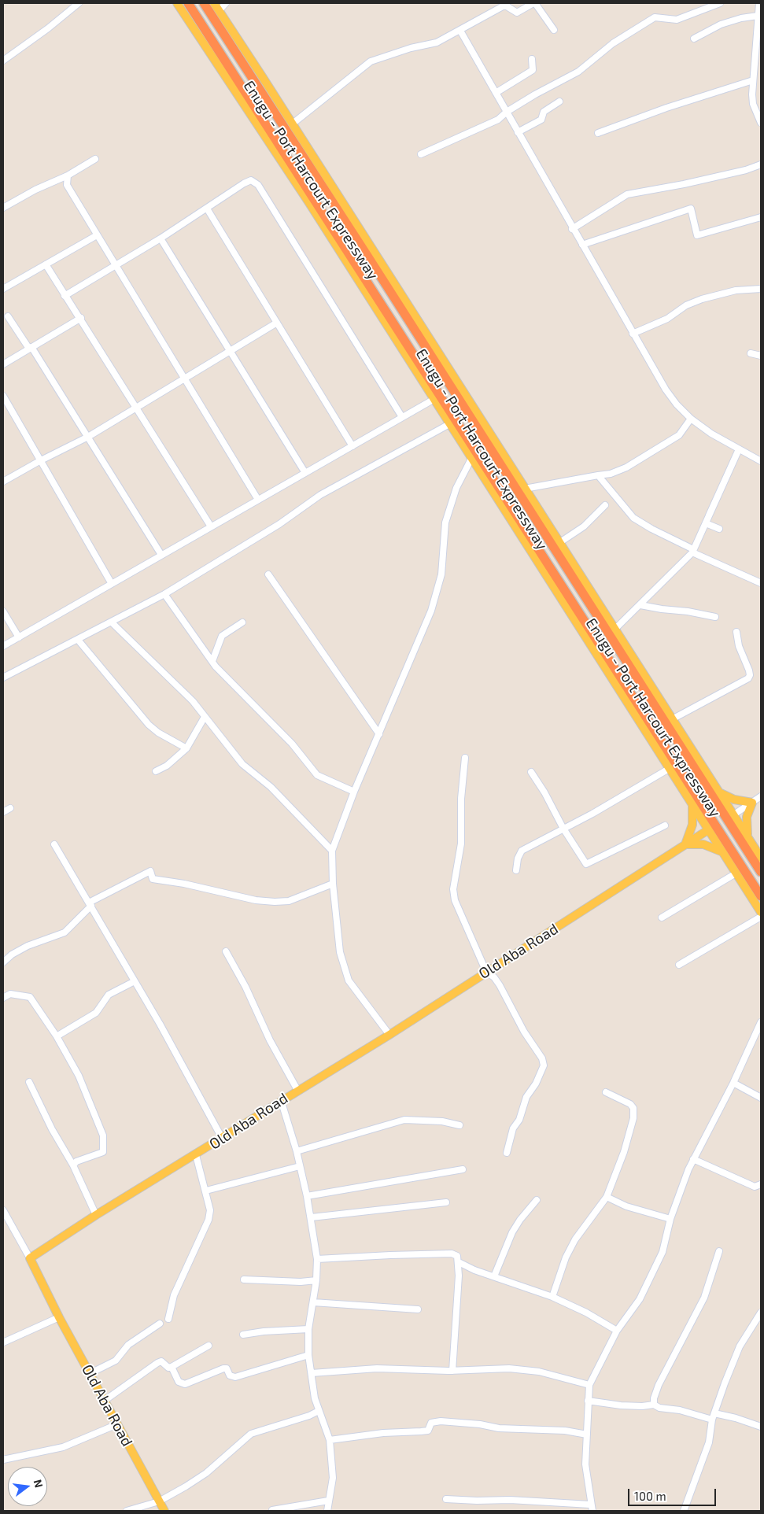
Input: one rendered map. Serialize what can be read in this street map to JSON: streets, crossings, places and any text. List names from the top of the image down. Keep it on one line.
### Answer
{"streets":{"highway":["Enugu - Port Harcourt Expressway"],"main road":["Old Aba Road"]},"crossings":[["Enugu - Port Harcourt Expressway","Old Aba Road"]],"scale_bar":"100 m","north":"right"}
